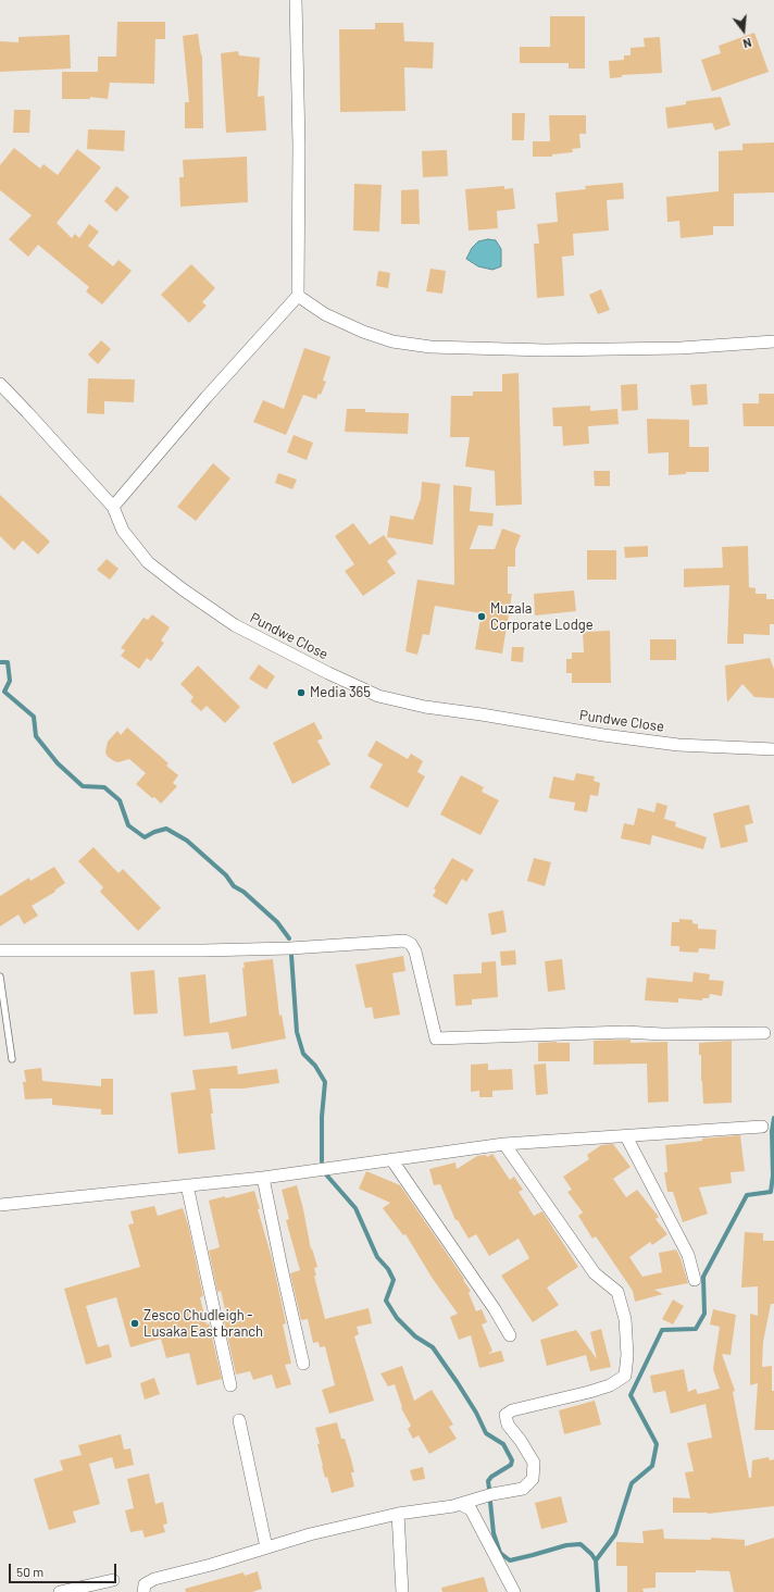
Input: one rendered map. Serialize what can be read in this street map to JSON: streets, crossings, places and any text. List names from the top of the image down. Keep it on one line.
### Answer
{"streets":{"street":["Pundwe Close"]},"places":["Muzala Corporate Lodge","Media 365","Zesco Chudleigh - Lusaka East branch"],"scale_bar":"50 m","north":"bottom"}
